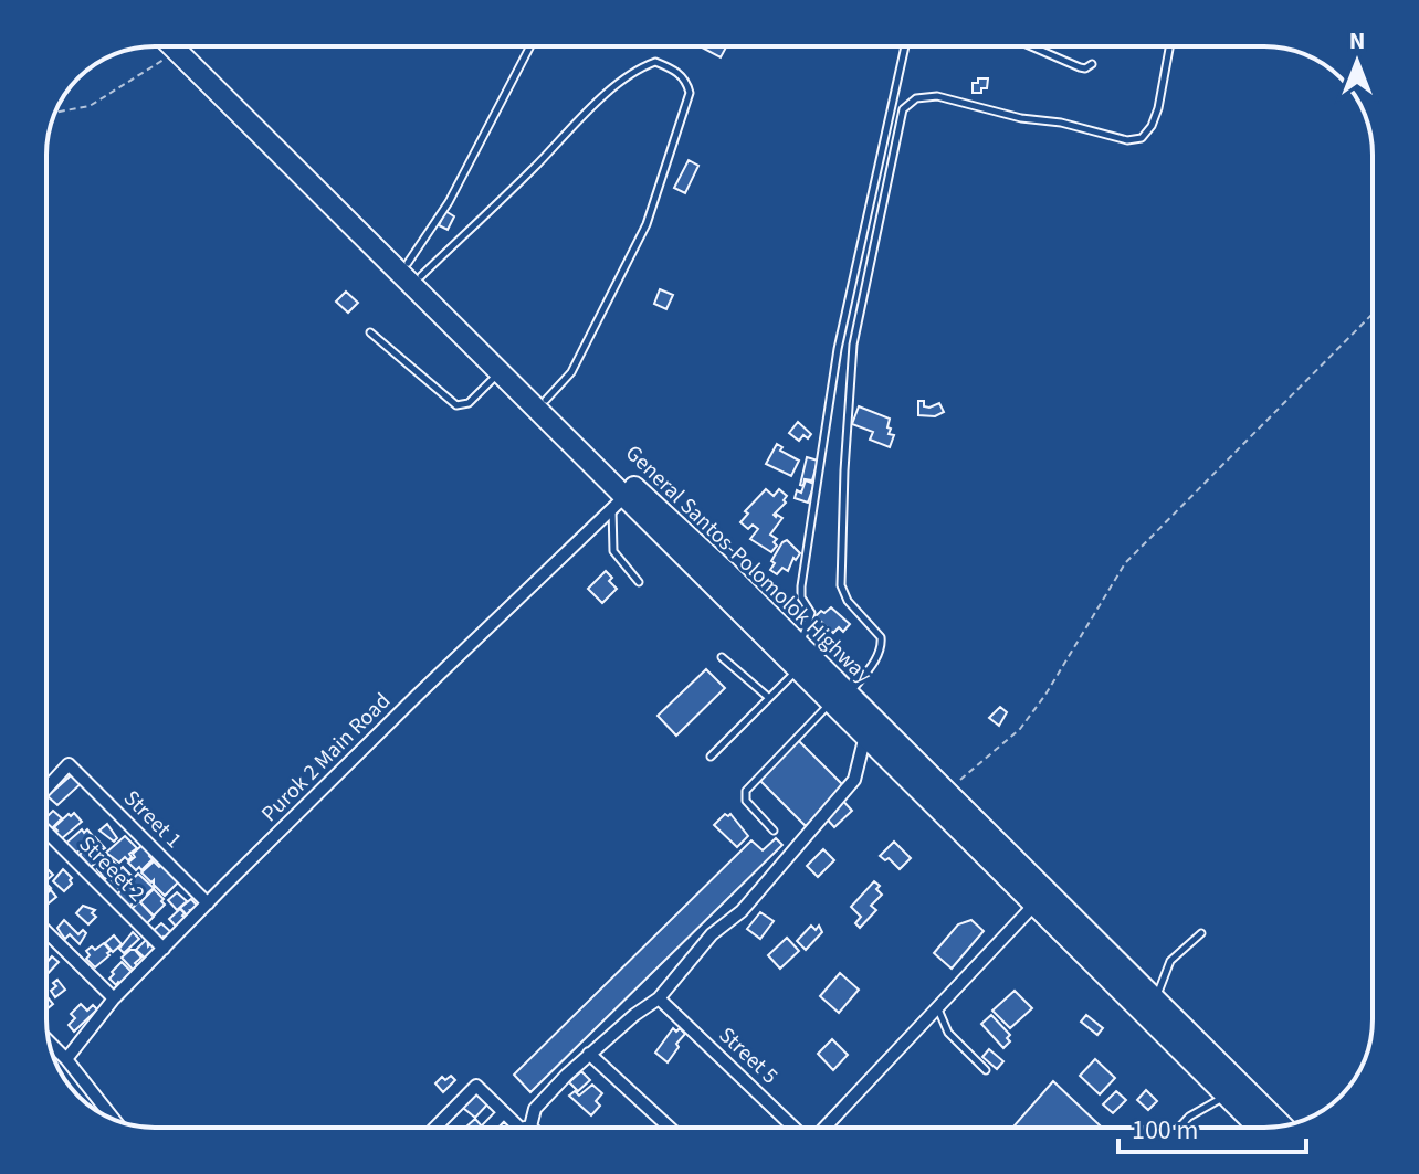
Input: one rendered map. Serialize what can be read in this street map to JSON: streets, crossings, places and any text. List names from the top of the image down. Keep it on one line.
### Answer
{"streets":{"highway":["General Santos-Polomolok Highway"],"street":["Purok 2 Main Road","Street 1","Streeet 2","Street 5"]},"crossings":[["Purok 2 Main Road","Street 1"],["Purok 2 Main Road","Streeet 2"]],"scale_bar":"100 m","north":"top"}
